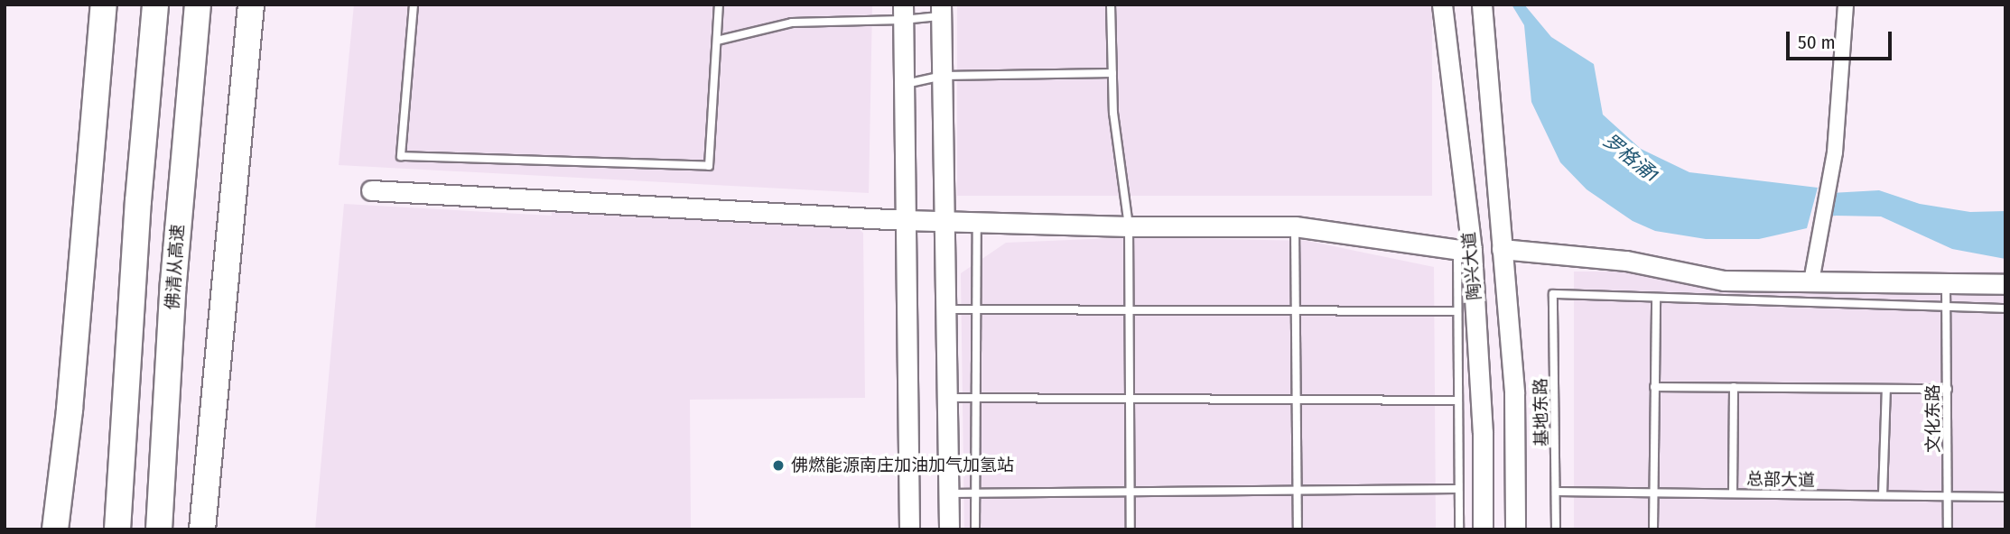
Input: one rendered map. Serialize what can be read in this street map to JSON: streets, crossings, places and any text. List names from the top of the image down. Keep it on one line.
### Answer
{"streets":{"highway":["佛清从高速"],"street":["陶兴大道"],"lane":["基地东路","文化东路","总部大道"]},"crossings":[["基地东路","总部大道"],["文化东路","总部大道"]],"water":["罗格涌1"],"places":["佛燃能源南庄加油加气加氢站"],"scale_bar":"50 m"}
